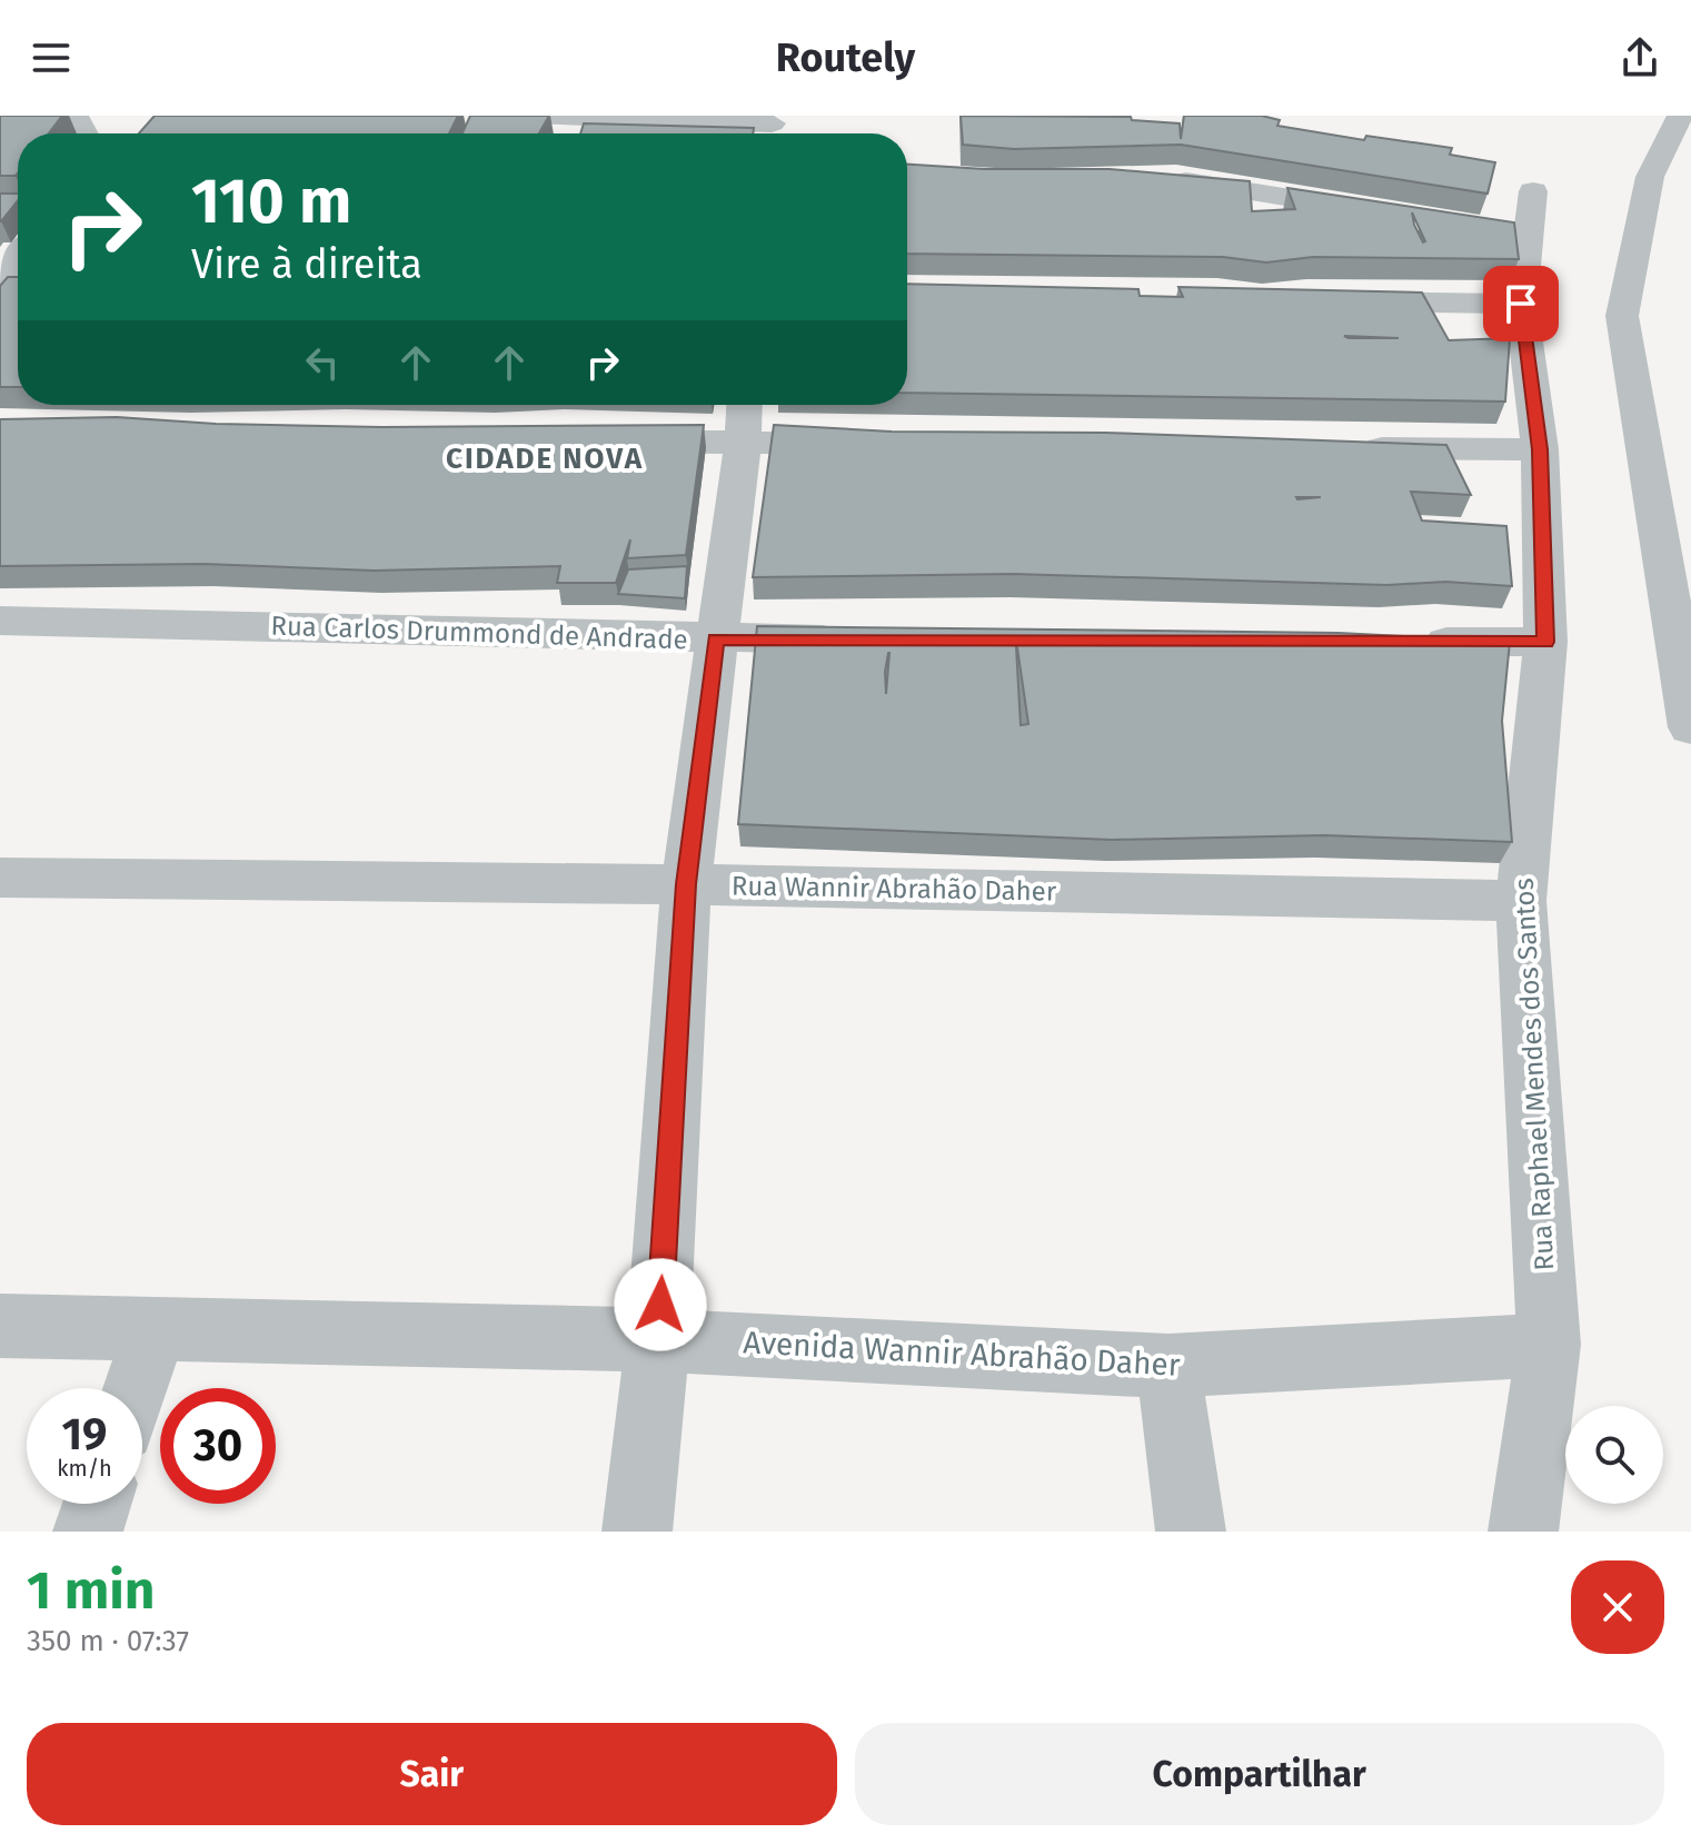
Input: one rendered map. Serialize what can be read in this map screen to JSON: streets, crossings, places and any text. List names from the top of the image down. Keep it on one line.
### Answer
{"streets":{"street":["Rua Carlos Drummond de Andrade","Rua Wannir Abrahão Daher","Rua Raphael Mendes dos Santos","Avenida Wannir Abrahão Daher"]},"crossings":[["Rua Wannir Abrahão Daher","Rua Raphael Mendes dos Santos"],["Rua Raphael Mendes dos Santos","Avenida Wannir Abrahão Daher"]],"districts":["CIDADE NOVA"],"page":{"header":"Routely","turn":["110 m","Vire à direita"],"speed":"19 km/h","limit":"30","heading":["1 min","350 m · 07:37"],"buttons":["Sair","Compartilhar"]}}
